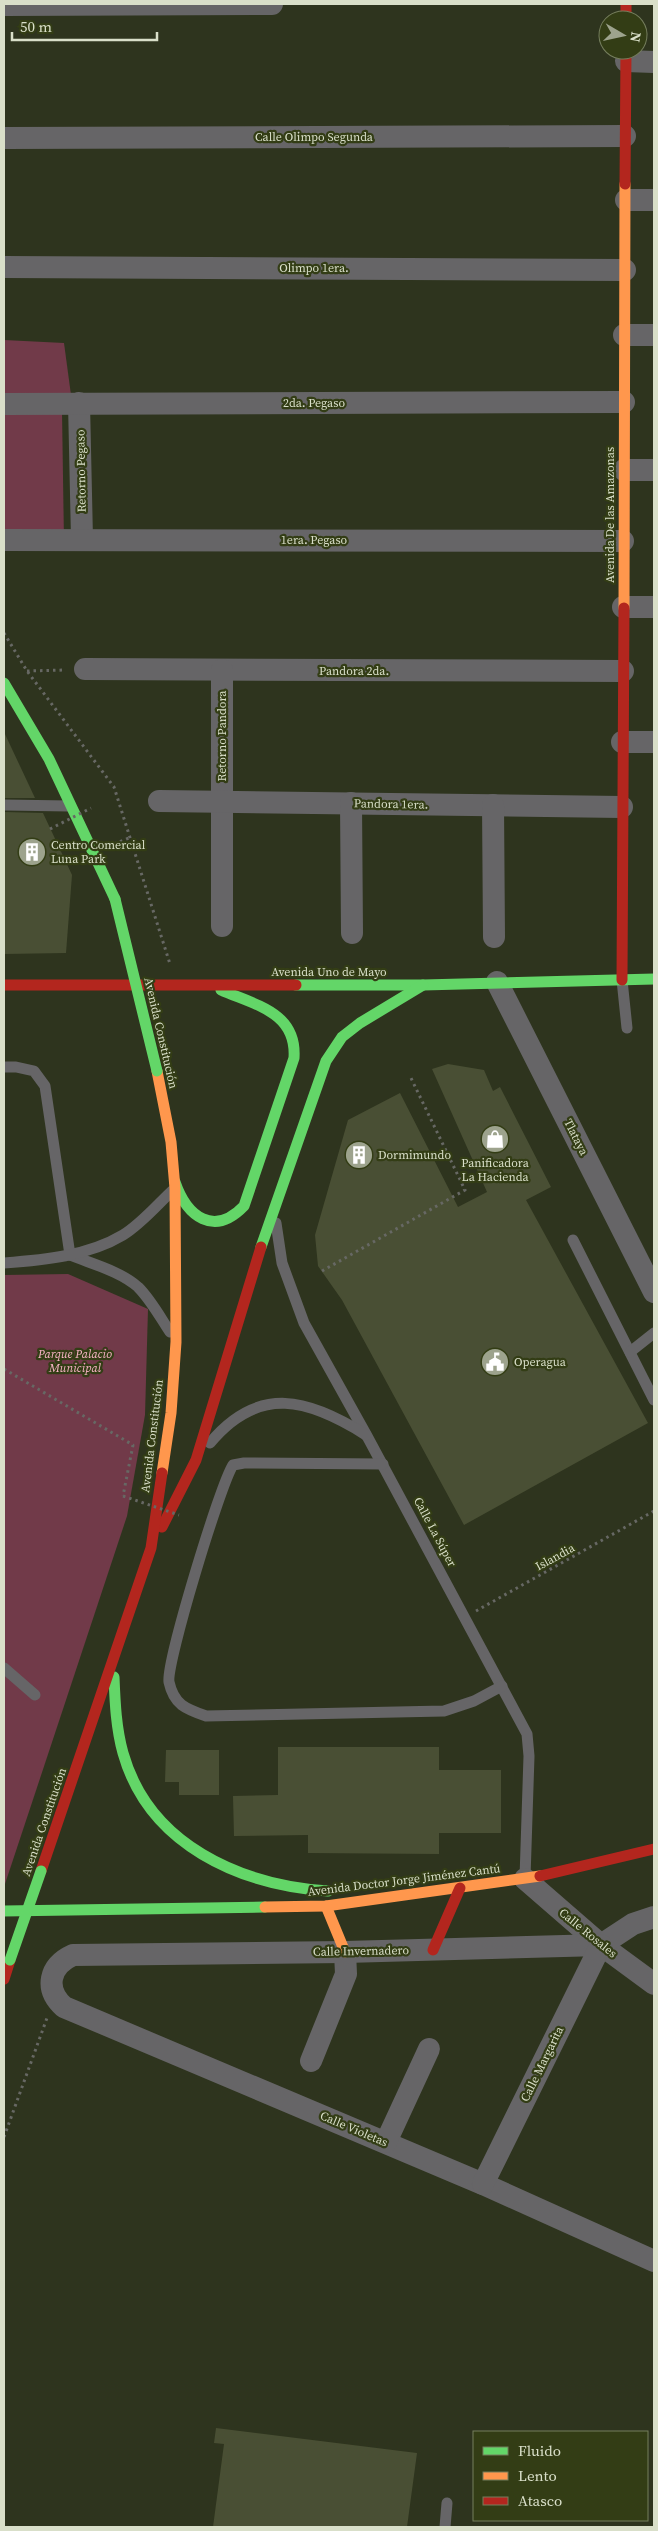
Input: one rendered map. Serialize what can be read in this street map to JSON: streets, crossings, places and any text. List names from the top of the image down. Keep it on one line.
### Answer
{"streets":{"main road":["Avenida De las Amazonas","Avenida Uno de Mayo","Avenida Constitución","Avenida Doctor Jorge Jiménez Cantú"],"street":["Calle Olimpo Segunda","Olimpo 1era.","2da. Pegaso","Retorno Pegaso","1era. Pegaso","Pandora 2da.","Retorno Pandora","Pandora 1era.","Tlataya","Calle Rosales","Calle Invernadero","Calle Margarita","Calle Violetas"],"lane":["Calle La Súper"],"path":["Islandia"]},"crossings":[["Calle Olimpo Segunda","Avenida De las Amazonas"],["Olimpo 1era.","Avenida De las Amazonas"],["2da. Pegaso","Retorno Pegaso"],["2da. Pegaso","Avenida De las Amazonas"],["Retorno Pegaso","1era. Pegaso"],["Avenida De las Amazonas","1era. Pegaso"],["Avenida De las Amazonas","Pandora 2da."],["Avenida De las Amazonas","Pandora 1era."],["Avenida De las Amazonas","Avenida Uno de Mayo"],["Pandora 2da.","Retorno Pandora"],["Retorno Pandora","Pandora 1era."],["Avenida Uno de Mayo","Tlataya"],["Calle La Súper","Islandia"],["Calle La Súper","Avenida Doctor Jorge Jiménez Cantú"],["Calle La Súper","Calle Rosales"],["Avenida Doctor Jorge Jiménez Cantú","Calle Rosales"],["Calle Rosales","Calle Invernadero"],["Calle Rosales","Calle Margarita"],["Calle Invernadero","Calle Margarita"],["Calle Invernadero","Calle Violetas"],["Calle Margarita","Calle Violetas"]],"parks":["Parque Palacio Municipal"],"places":{"building":["Centro Comercial Luna Park","Dormimundo"],"shop":["Panificadora La Hacienda"],"public building":["Operagua"]},"legend":["Fluido","Lento","Atasco"],"scale_bar":"50 m","north":"right"}
